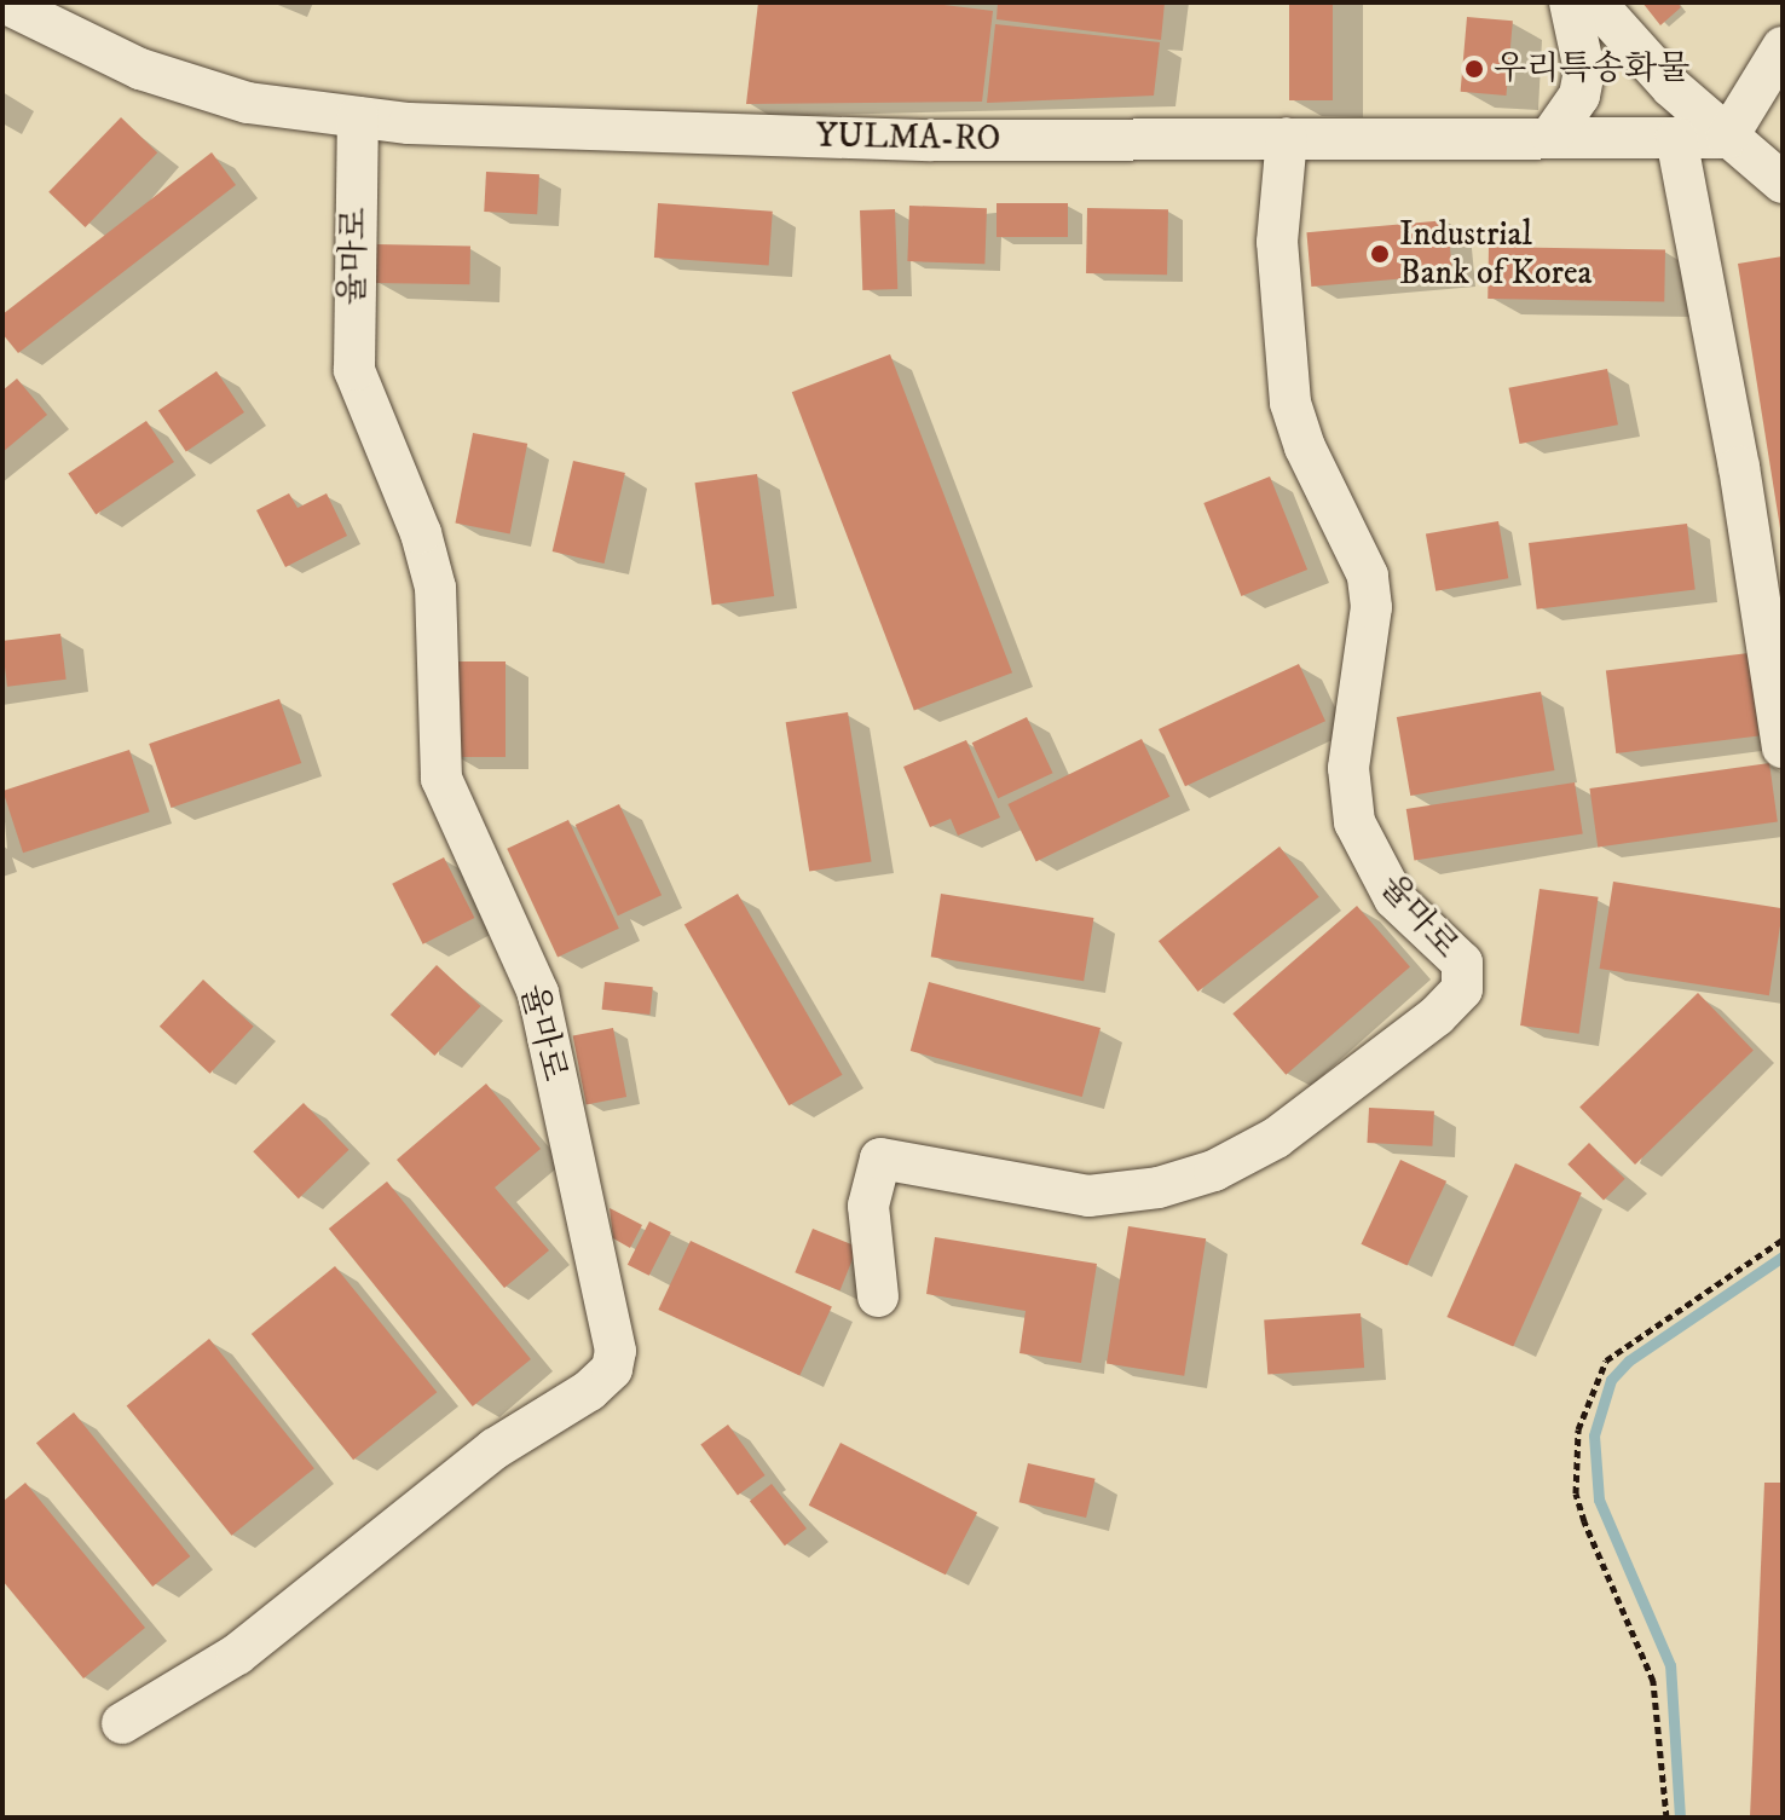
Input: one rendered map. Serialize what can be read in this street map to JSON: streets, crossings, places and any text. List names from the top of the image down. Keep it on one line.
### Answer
{"streets":{"street":["YULMA-RO","율마로"]},"crossings":[["YULMA-RO","율마로"]],"places":["우리특송화물","Industrial Bank of Korea"]}
